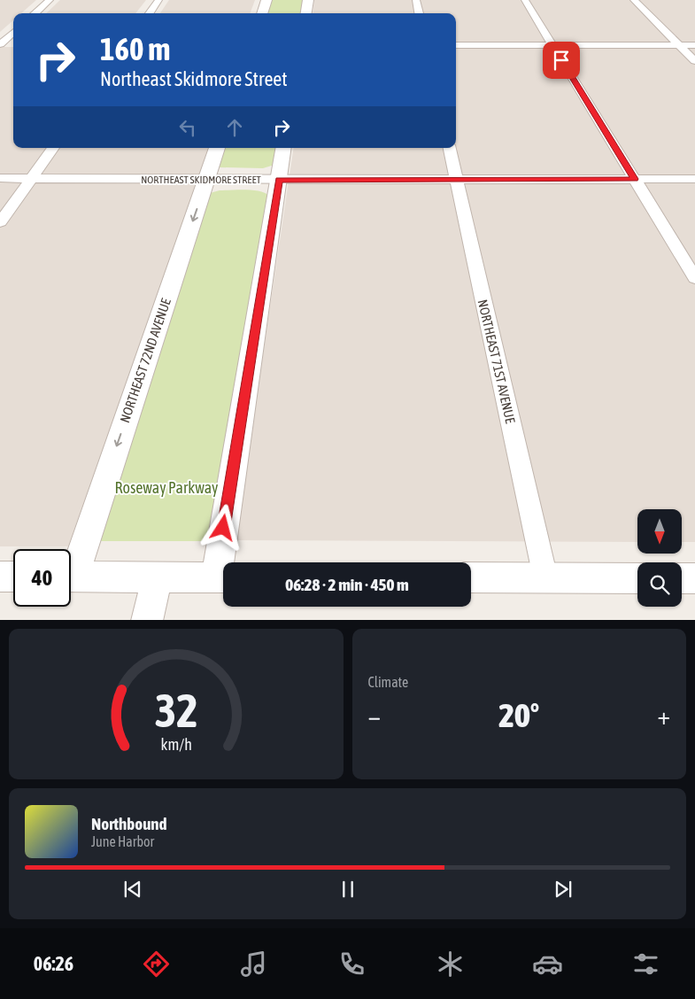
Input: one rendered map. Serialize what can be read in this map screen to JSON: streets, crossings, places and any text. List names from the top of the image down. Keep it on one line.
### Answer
{"streets":{"street":["NORTHEAST SKIDMORE STREET","NORTHEAST 72ND AVENUE","NORTHEAST 71ST AVENUE"]},"crossings":[["NORTHEAST SKIDMORE STREET","NORTHEAST 72ND AVENUE"],["NORTHEAST SKIDMORE STREET","NORTHEAST 71ST AVENUE"]],"parks":["Roseway Parkway"],"north":"bottom","page":{"turn":["160 m","Northeast Skidmore Street"],"limit":"40","trip":"06:28 · 2 min · 450 m","tile":"Climate","heat":["−","20°","+"],"song":["Northbound","June Harbor"],"tabs":"06:26","gauge":["32","km/h"]}}
